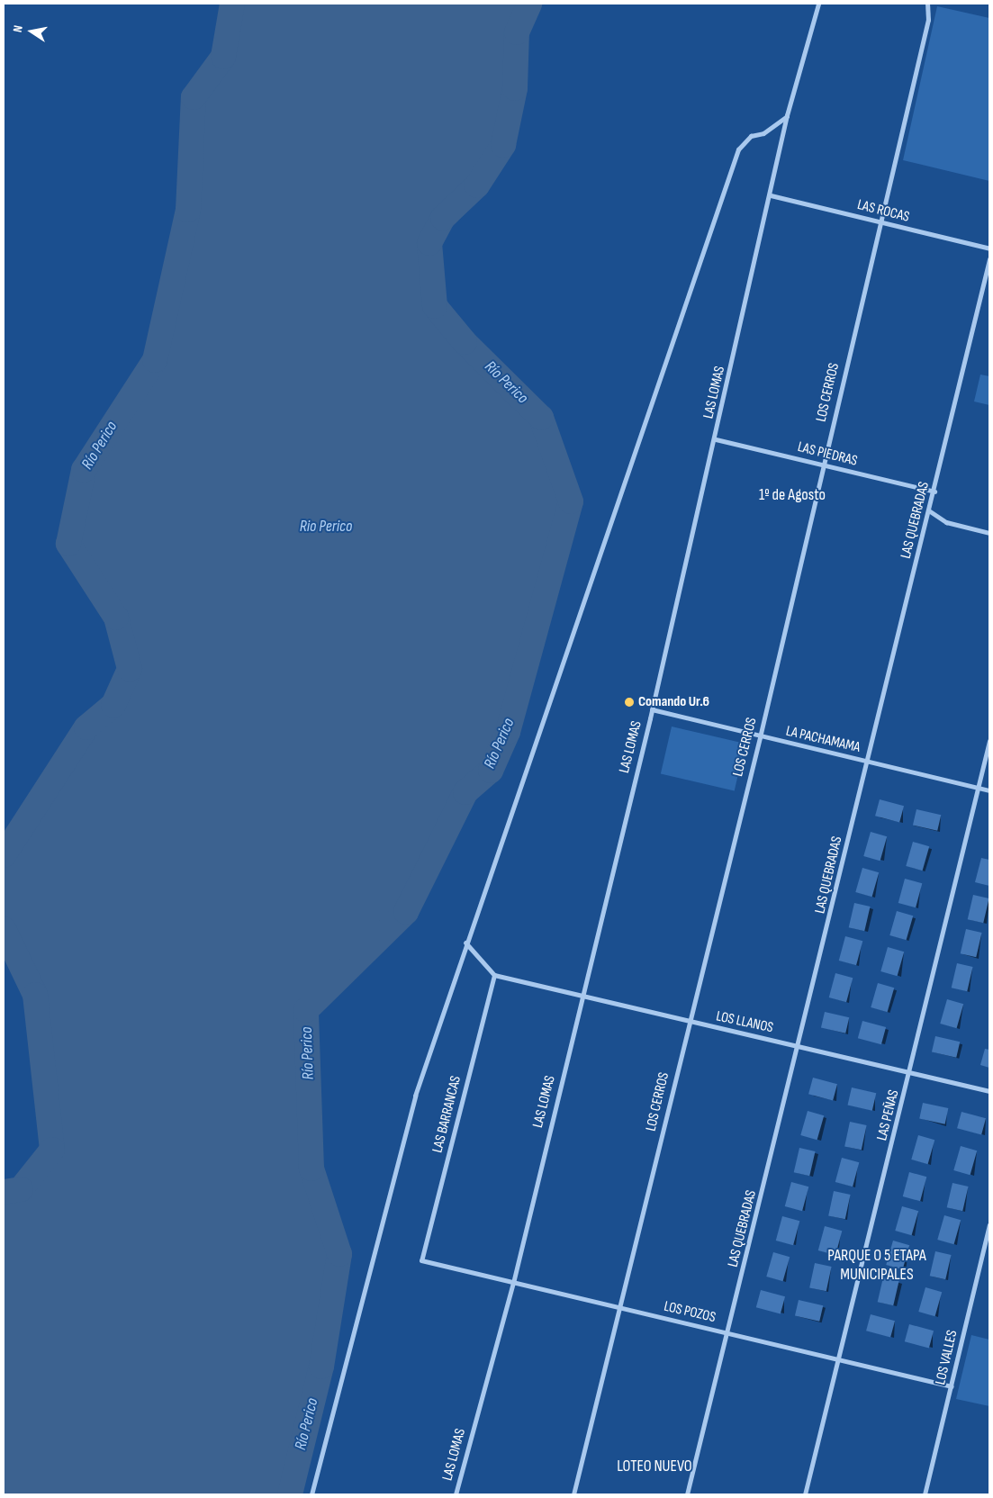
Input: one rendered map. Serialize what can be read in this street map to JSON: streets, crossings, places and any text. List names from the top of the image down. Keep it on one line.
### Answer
{"streets":{"street":["LAS ROCAS","LAS LOMAS","LOS CERROS","LAS PIEDRAS","LAS QUEBRADAS","LA PACHAMAMA","LOS LLANOS","LAS BARRANCAS","LAS PEÑAS","LOS POZOS","LOS VALLES"]},"crossings":[["LAS ROCAS","LAS LOMAS"],["LAS ROCAS","LOS CERROS"],["LAS LOMAS","LAS PIEDRAS"],["LAS LOMAS","LA PACHAMAMA"],["LAS LOMAS","LOS LLANOS"],["LAS LOMAS","LOS POZOS"],["LOS CERROS","LAS PIEDRAS"],["LOS CERROS","LA PACHAMAMA"],["LOS CERROS","LOS LLANOS"],["LOS CERROS","LOS POZOS"],["LAS PIEDRAS","LAS QUEBRADAS"],["LAS QUEBRADAS","LA PACHAMAMA"],["LAS QUEBRADAS","LOS LLANOS"],["LAS QUEBRADAS","LOS POZOS"],["LA PACHAMAMA","LAS PEÑAS"],["LOS LLANOS","LAS BARRANCAS"],["LOS LLANOS","LAS PEÑAS"],["LAS BARRANCAS","LOS POZOS"],["LAS PEÑAS","LOS POZOS"],["LOS POZOS","LOS VALLES"]],"districts":["1º de Agosto","PARQUE O 5 ETAPA MUNICIPALES","LOTEO NUEVO"],"water":["Río Perico","Rio Perico"],"places":["Comando Ur.6"],"north":"left"}
